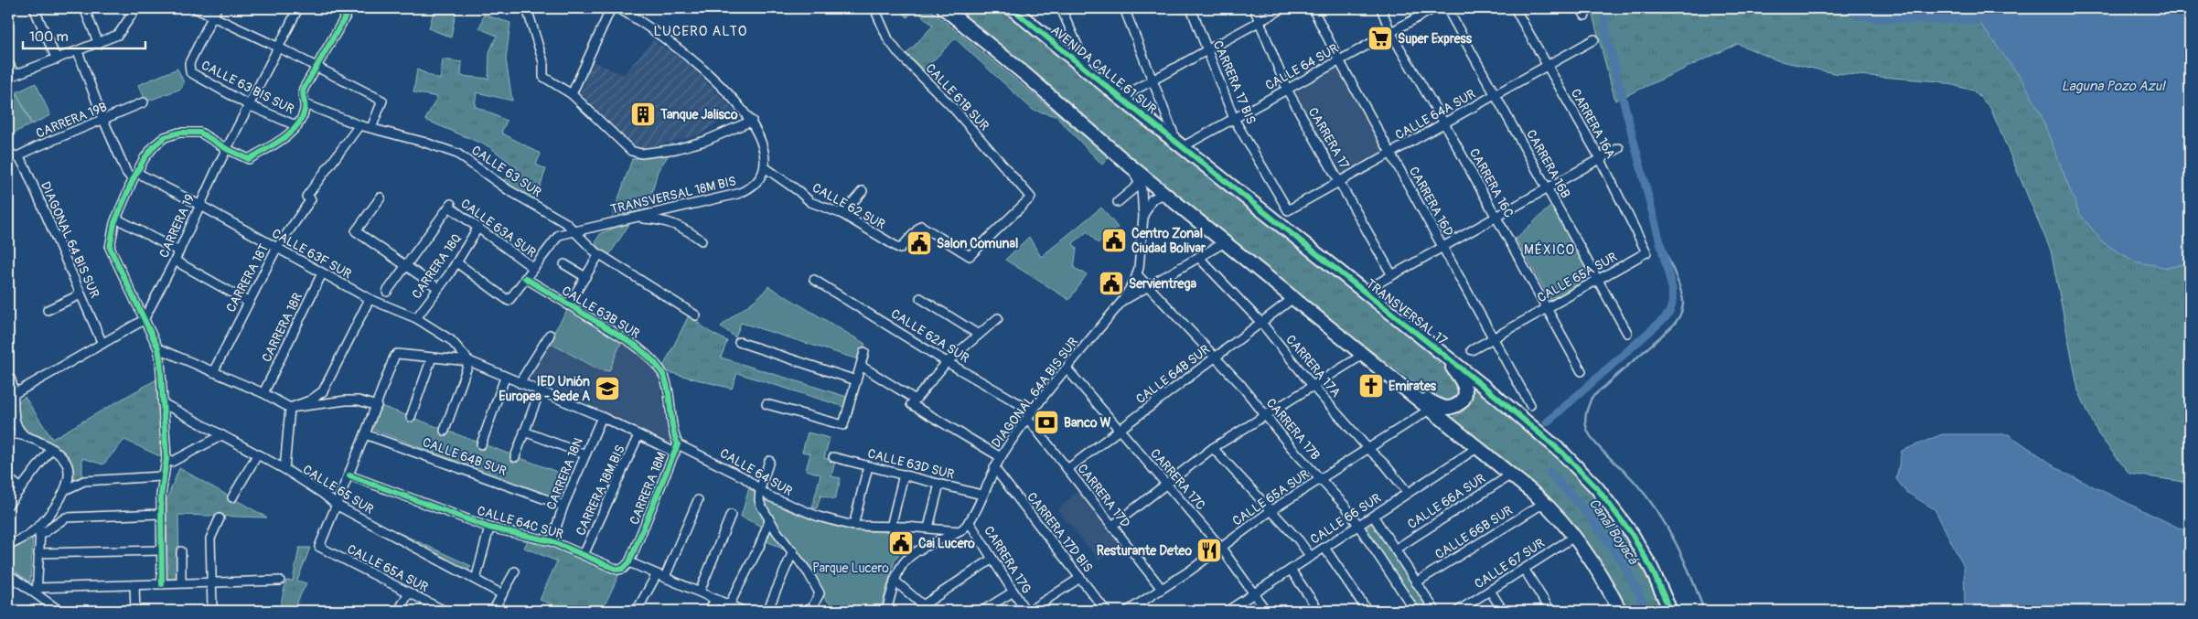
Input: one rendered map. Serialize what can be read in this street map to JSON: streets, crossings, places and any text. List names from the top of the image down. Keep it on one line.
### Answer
{"streets":{"highway":["AVENIDA CALLE 61 SUR","TRANSVERSAL 17"],"street":["CALLE 64 SUR","CARRERA 17 BIS","CALLE 63 BIS SUR","CALLE 61B SUR","CALLE 64A SUR","CARRERA 19B","CARRERA 16A","CARRERA 17","CARRERA 16B","CALLE 63 SUR","CARRERA 16C","TRANSVERSAL 18M BIS","CARRERA 16D","CALLE 62 SUR","CARRERA 19","CALLE 63A SUR","DIAGONAL 64 BIS SUR","CALLE 63F SUR","CARRERA 18Q","CALLE 65A SUR","CARRERA 18T","CALLE 63B SUR","CARRERA 18R","CALLE 62A SUR","CARRERA 17A","CALLE 64B SUR","DIAGONAL 64A BIS SUR","CARRERA 17B","CALLE 63D SUR","CARRERA 18N","CARRERA 17C","CARRERA 18M","CALLE 65 SUR","CARRERA 18M BIS","CARRERA 17D","CALLE 66A SUR","CALLE 66 SUR","CALLE 64C SUR","CARRERA 17D BIS","CALLE 66B SUR","CARRERA 17G","CALLE 67 SUR"]},"crossings":[["CALLE 64 SUR","AVENIDA CALLE 61 SUR"],["CALLE 64 SUR","CARRERA 17 BIS"],["CALLE 64 SUR","CARRERA 17"],["CALLE 64 SUR","CARRERA 16C"],["CALLE 64 SUR","CARRERA 16D"],["CALLE 64 SUR","CALLE 63F SUR"],["CALLE 64 SUR","TRANSVERSAL 17"],["CALLE 64 SUR","DIAGONAL 64A BIS SUR"],["CALLE 64 SUR","CARRERA 18N"],["CALLE 64 SUR","CARRERA 18M"],["CALLE 64 SUR","CARRERA 18M BIS"],["AVENIDA CALLE 61 SUR","TRANSVERSAL 17"],["CARRERA 17 BIS","CALLE 64A SUR"],["CALLE 63 BIS SUR","CARRERA 19"],["CALLE 61B SUR","CALLE 62 SUR"],["CALLE 64A SUR","CARRERA 16A"],["CALLE 64A SUR","CARRERA 17"],["CALLE 64A SUR","CARRERA 16B"],["CALLE 64A SUR","CARRERA 16C"],["CALLE 64A SUR","CARRERA 16D"],["CARRERA 19B","DIAGONAL 64 BIS SUR"],["CARRERA 16A","CALLE 65A SUR"],["CARRERA 16B","CALLE 65A SUR"],["CALLE 63 SUR","TRANSVERSAL 18M BIS"],["CALLE 63 SUR","CARRERA 18T"],["CARRERA 16C","CALLE 65A SUR"],["TRANSVERSAL 18M BIS","CALLE 62 SUR"],["TRANSVERSAL 18M BIS","CALLE 63A SUR"],["TRANSVERSAL 18M BIS","CARRERA 18Q"],["TRANSVERSAL 18M BIS","CALLE 63B SUR"],["CARRERA 16D","CALLE 65A SUR"],["CARRERA 19","CALLE 63F SUR"],["CALLE 63A SUR","CARRERA 18Q"],["CALLE 63F SUR","CARRERA 18Q"],["CALLE 63F SUR","CARRERA 18T"],["CALLE 63F SUR","CARRERA 18R"],["CALLE 65A SUR","CARRERA 17A"],["CALLE 65A SUR","CARRERA 17B"],["CALLE 65A SUR","CARRERA 17C"],["CALLE 65A SUR","CALLE 65 SUR"],["CALLE 65A SUR","CARRERA 17D"],["CALLE 63B SUR","CARRERA 18M"],["CALLE 62A SUR","DIAGONAL 64A BIS SUR"],["CARRERA 17A","CALLE 64B SUR"],["CARRERA 17A","CALLE 66 SUR"],["CALLE 64B SUR","CARRERA 17B"],["CALLE 64B SUR","CARRERA 18N"],["CALLE 64B SUR","CARRERA 17C"],["CALLE 64B SUR","CARRERA 17D"],["DIAGONAL 64A BIS SUR","CARRERA 17B"],["DIAGONAL 64A BIS SUR","CALLE 63D SUR"],["DIAGONAL 64A BIS SUR","CARRERA 17C"],["DIAGONAL 64A BIS SUR","CARRERA 17D"],["DIAGONAL 64A BIS SUR","CARRERA 17D BIS"],["DIAGONAL 64A BIS SUR","CARRERA 17G"],["CARRERA 17B","CALLE 66 SUR"],["CARRERA 18N","CALLE 64C SUR"],["CARRERA 17C","CALLE 66 SUR"],["CARRERA 18M","CALLE 64C SUR"],["CARRERA 18M BIS","CALLE 64C SUR"]],"districts":["LUCERO ALTO","MÉXICO"],"water":["Laguna Pozo Azul","Canal Boyacá"],"parks":["Parque Lucero"],"places":{"supermarket":["Super Express"],"building":["Tanque Jalisco"],"public building":["Centro Zonal Ciudad Bolivar","Salon Comunal","Servientrega","Cai Lucero"],"church":["Emirates"],"school or university":["IED Unión Europea - Sede A"],"bank":["Banco W"],"restaurant":["Resturante Deteo"]},"scale_bar":"100 m"}
